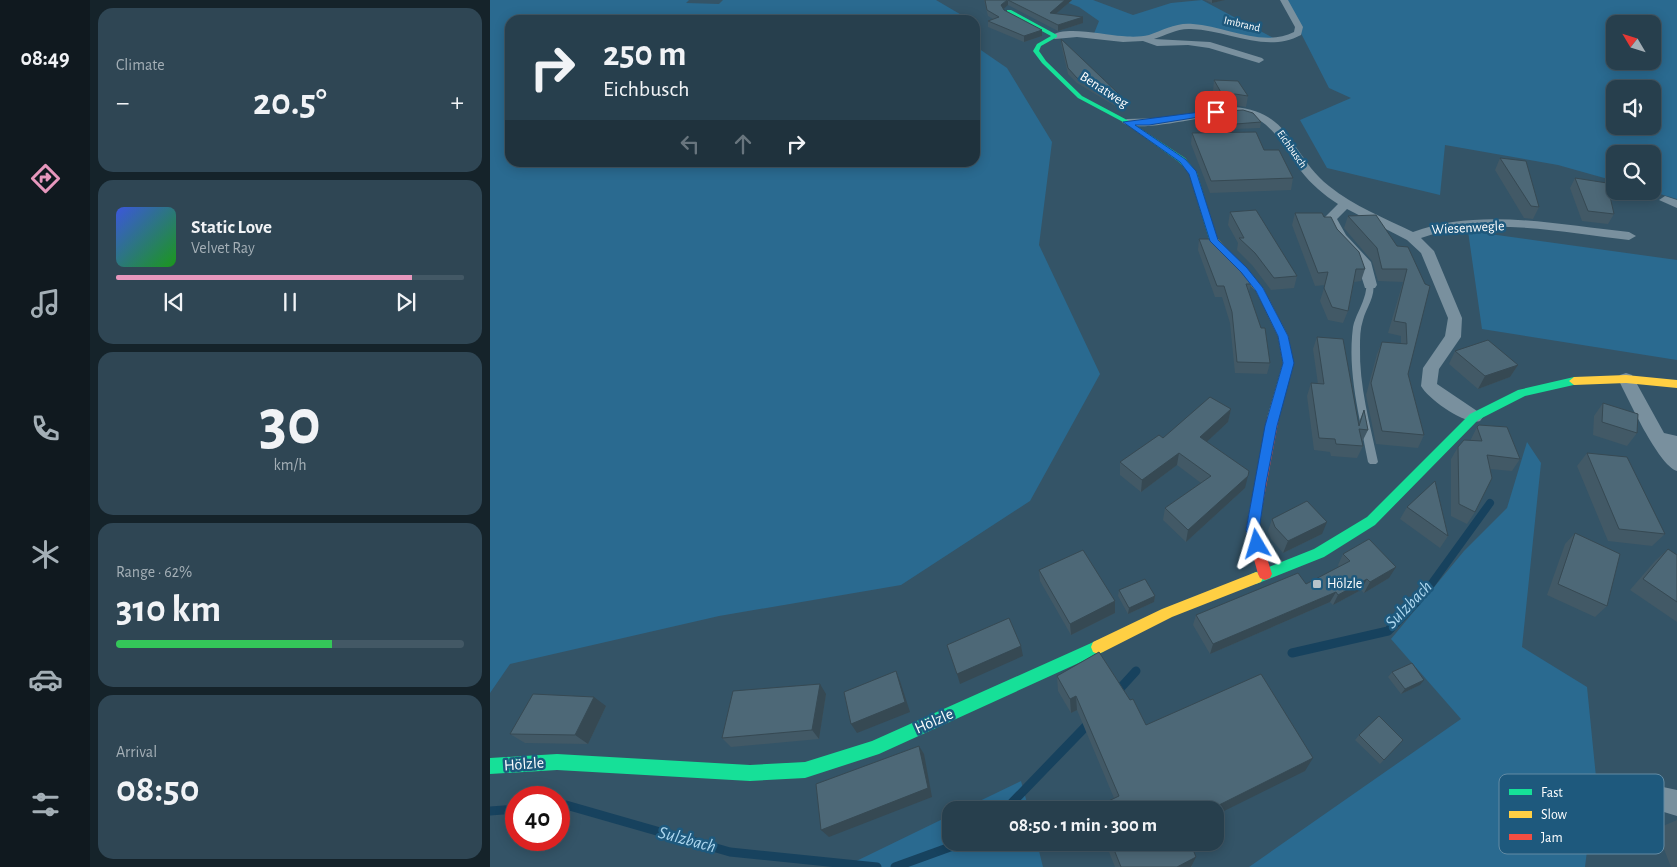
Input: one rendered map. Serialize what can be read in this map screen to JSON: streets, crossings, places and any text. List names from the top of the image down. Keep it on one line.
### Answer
{"streets":{"street":["Imbrand","Benatweg","Eichbusch","Wiesenwegle","Hölzle"]},"crossings":[["Benatweg","Eichbusch"],["Benatweg","Hölzle"],["Eichbusch","Wiesenwegle"],["Wiesenwegle","Hölzle"]],"water":["Sulzbach"],"places":{"transit":["Hölzle"]},"legend":["Fast","Slow","Jam"],"north":"top left","page":{"tabs":"08:49","tile":["Climate",["30","km/h"],["Range · 62%","310 km"],["Arrival","08:50"]],"turn":["250 m","Eichbusch"],"heat":["−","20.5°","+"],"song":["Static Love","Velvet Ray"],"limit":"40","trip":"08:50 · 1 min · 300 m"}}
